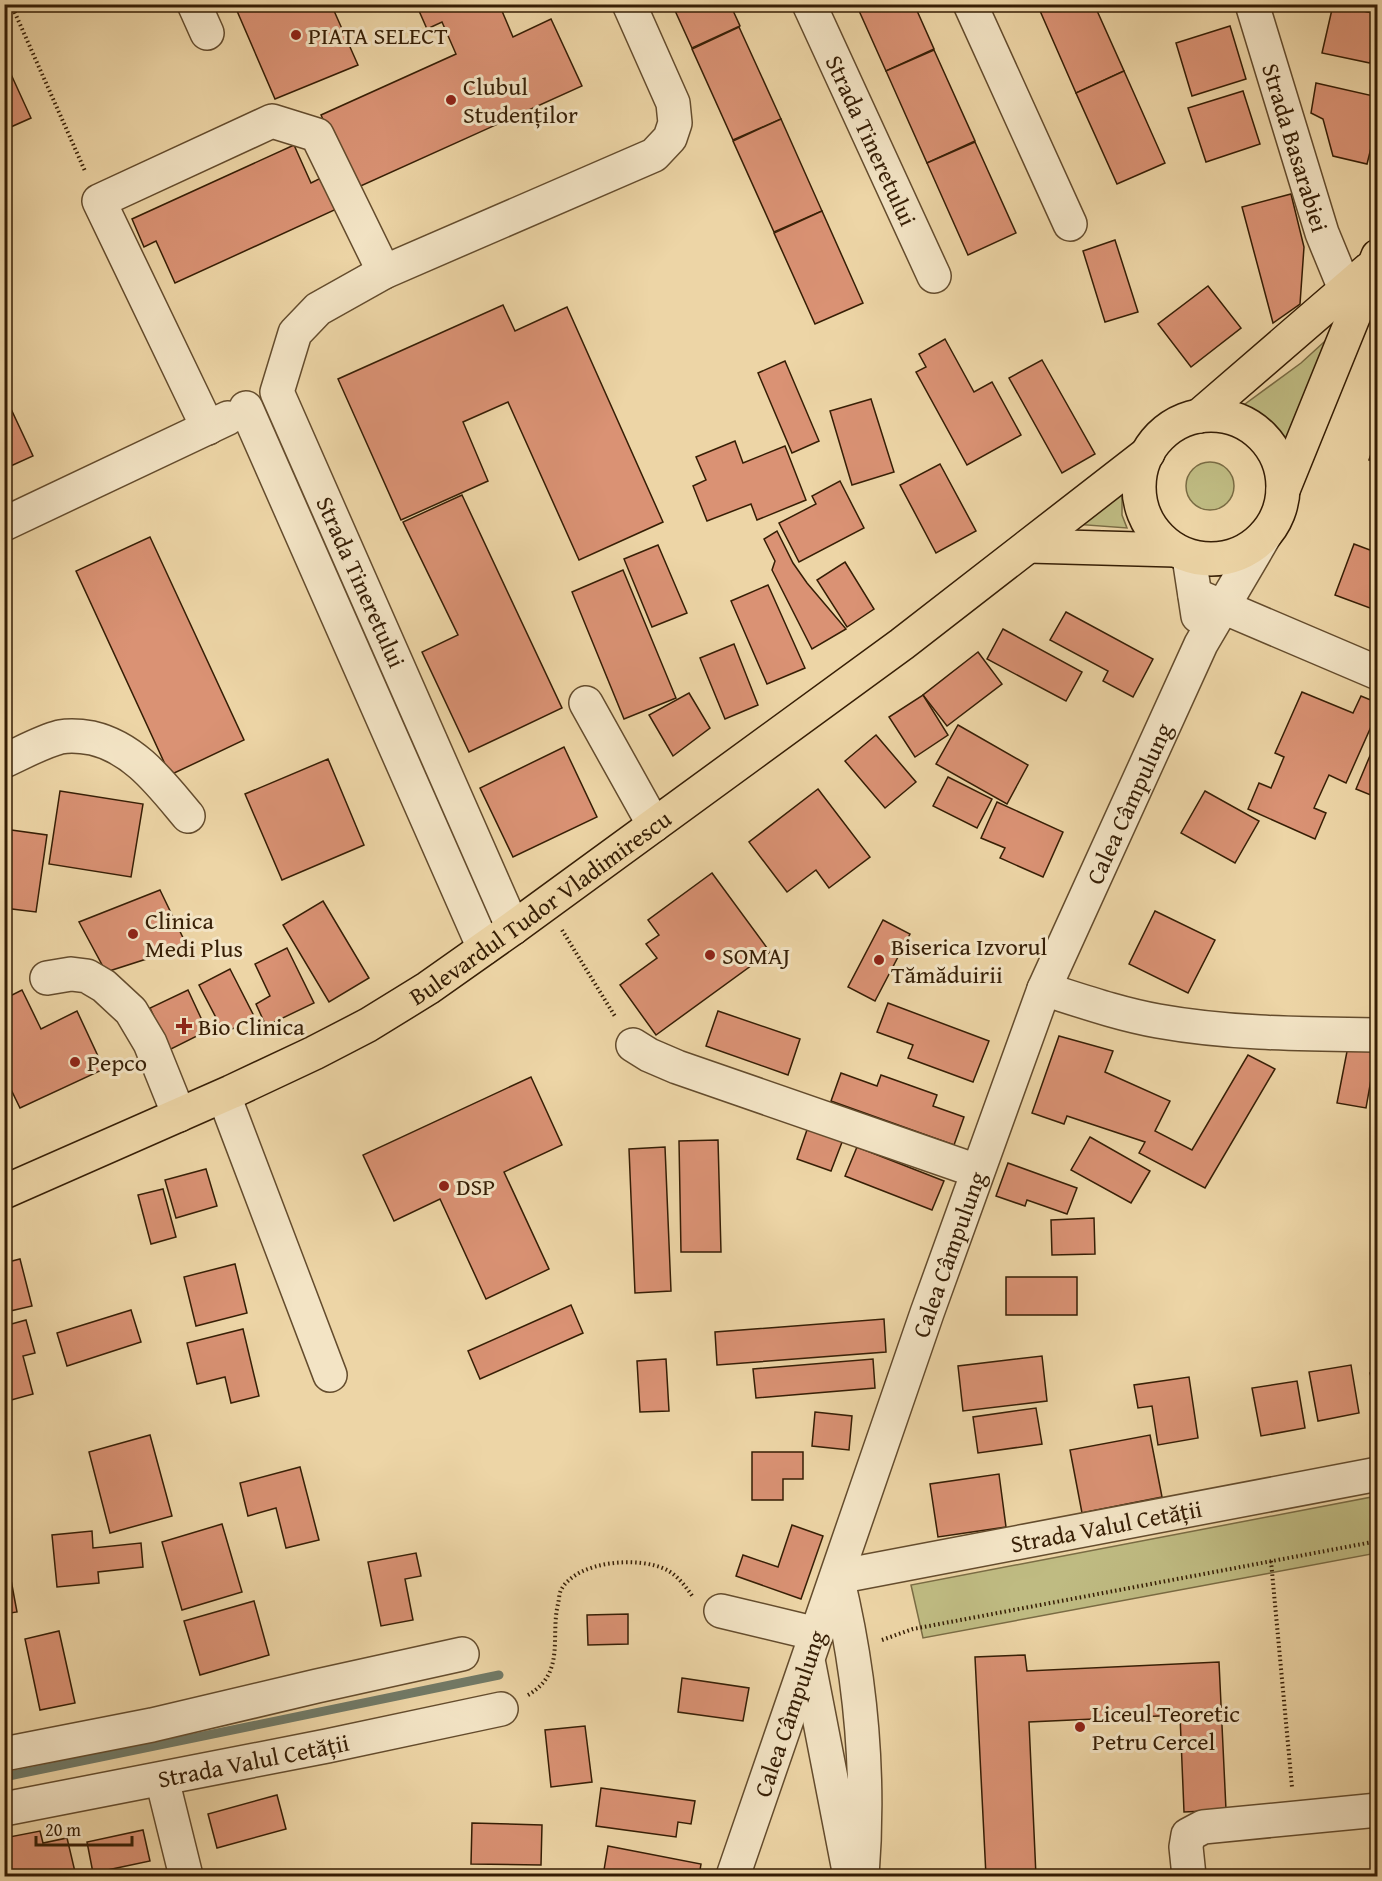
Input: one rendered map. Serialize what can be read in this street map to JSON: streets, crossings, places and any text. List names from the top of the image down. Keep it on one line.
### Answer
{"streets":{"main road":["Bulevardul Tudor Vladimirescu"],"street":["Strada Tineretului","Strada Basarabiei","Calea Câmpulung","Strada Valul Cetății"]},"crossings":[["Strada Tineretului","Bulevardul Tudor Vladimirescu"],["Calea Câmpulung","Bulevardul Tudor Vladimirescu"],["Calea Câmpulung","Strada Valul Cetății"]],"places":{"other":["PIATA SELECT","Clubul Studenților","Clinica Medi Plus","SOMAJ","Biserica Izvorul Tămăduirii","Pepco","DSP","Liceul Teoretic Petru Cercel"],"health":["Bio Clinica"]},"scale_bar":"20 m"}
